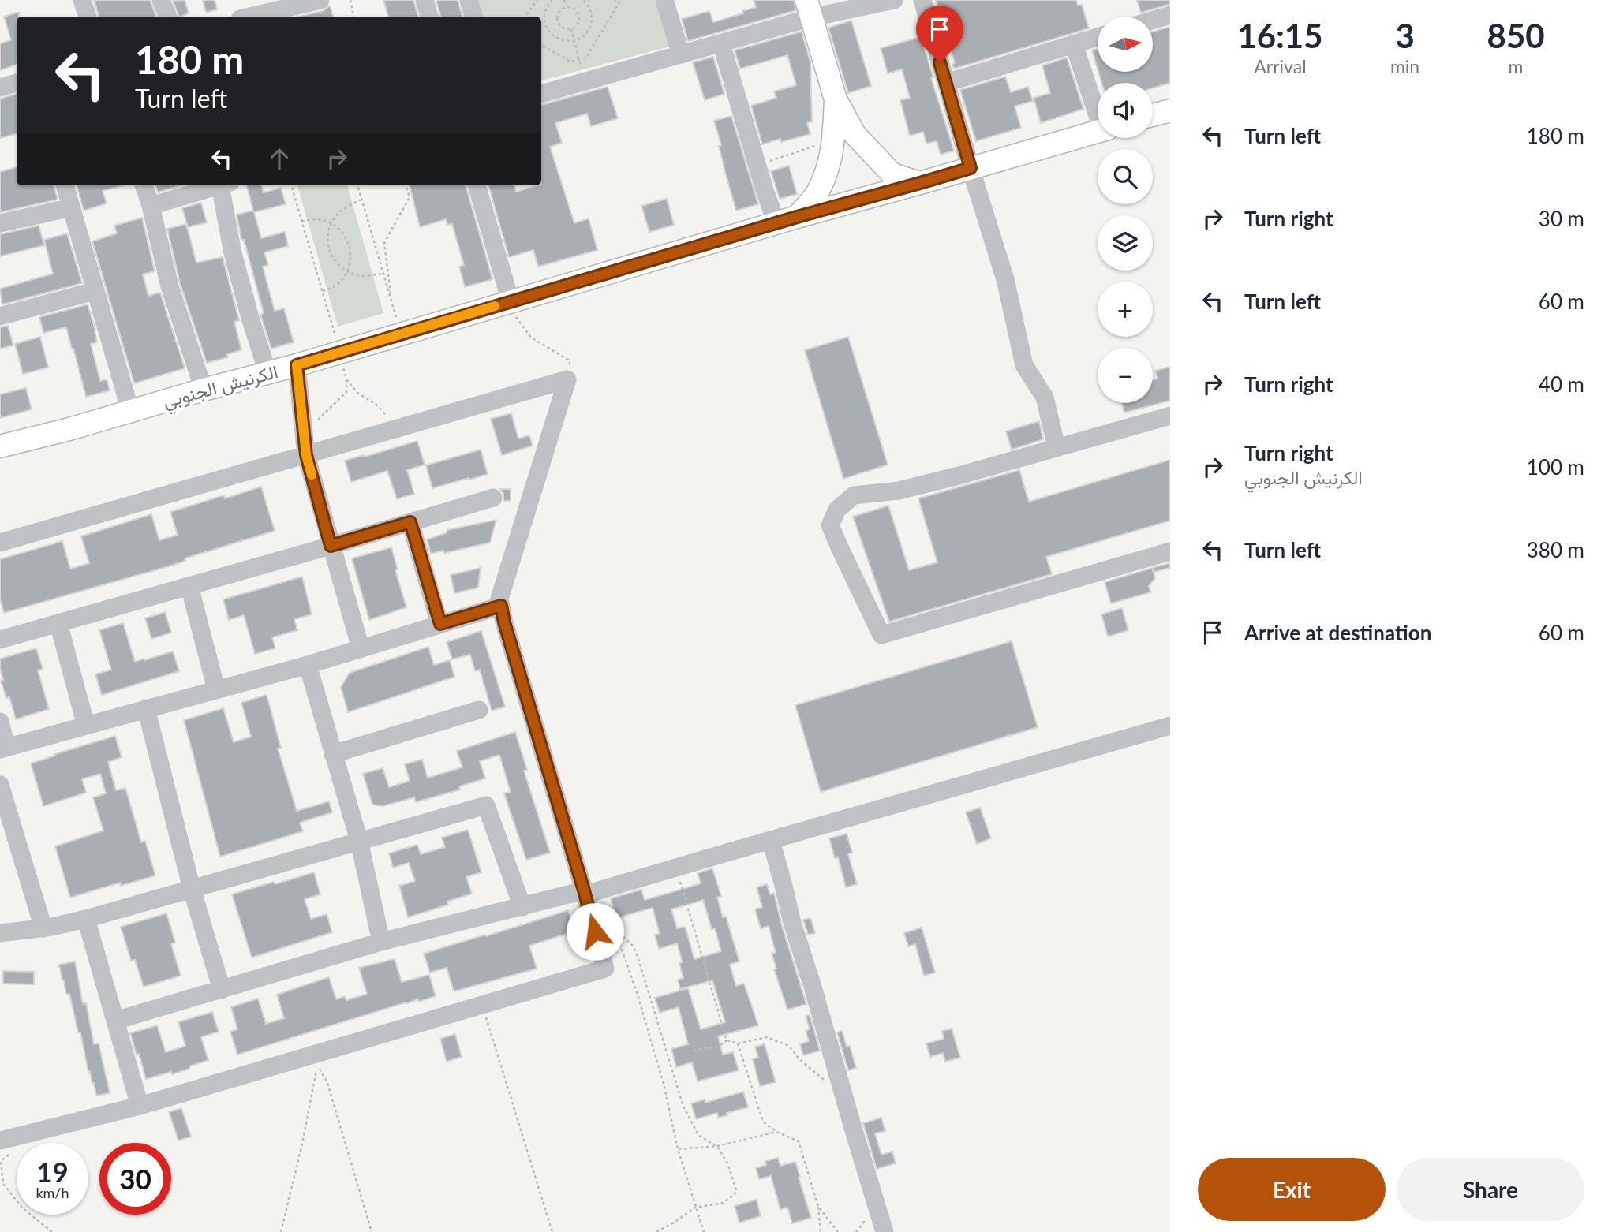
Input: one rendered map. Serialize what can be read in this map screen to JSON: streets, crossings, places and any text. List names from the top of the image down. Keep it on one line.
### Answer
{"streets":{"main road":["الكرنيش الجنوبي"]},"north":"right","page":{"eta":["16:15","Arrival","3","min","850","m"],"map_buttons":["+","−"],"turn":["180 m","Turn left"],"list":[{"name":"Turn left","value":"180 m"},{"name":"Turn right","value":"30 m"},{"name":"Turn left","value":"60 m"},{"name":"Turn right","value":"40 m"},{"name":"Turn right","note":"الكرنيش الجنوبي","value":"100 m"},{"name":"Turn left","value":"380 m"},{"name":"Arrive at destination","value":"60 m"}],"speed":"19 km/h","limit":"30","buttons":["Exit","Share"]}}
